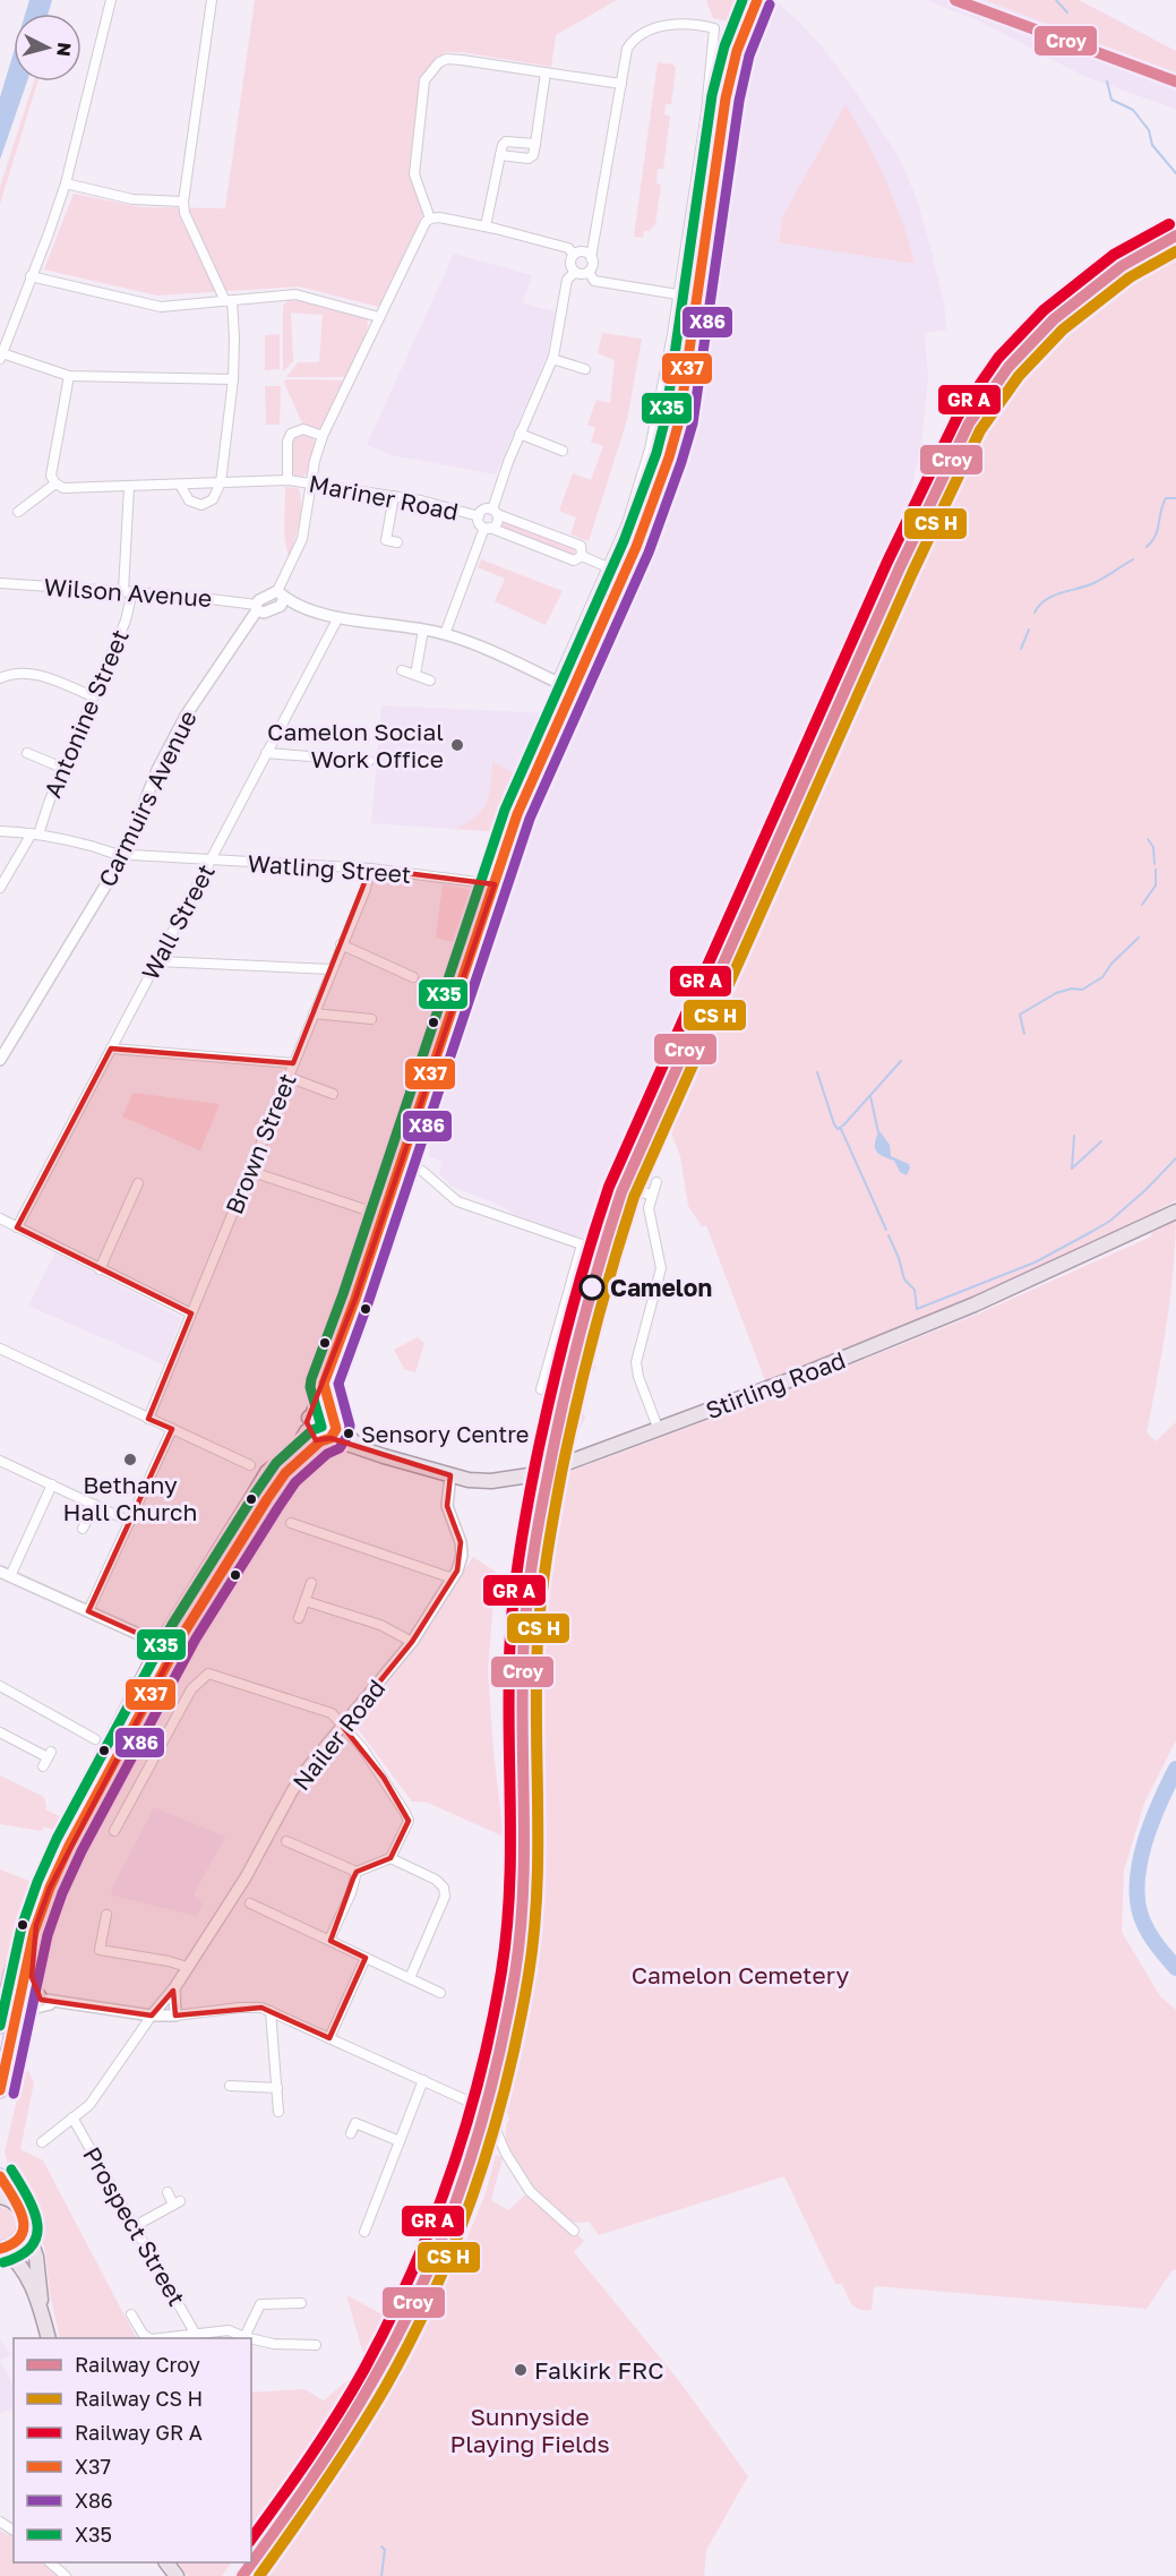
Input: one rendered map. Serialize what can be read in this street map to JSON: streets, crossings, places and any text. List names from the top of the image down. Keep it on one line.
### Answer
{"streets":{"main road":["Stirling Road"],"street":["Mariner Road","Wilson Avenue","Antonine Street","Carmuirs Avenue","Watling Street","Wall Street","Brown Street","Nailer Road","Prospect Street"]},"crossings":[["Mariner Road","Antonine Street"],["Wilson Avenue","Antonine Street"],["Wilson Avenue","Carmuirs Avenue"],["Antonine Street","Watling Street"],["Carmuirs Avenue","Watling Street"],["Watling Street","Wall Street"],["Watling Street","Brown Street"],["Stirling Road","Nailer Road"]],"parks":["Camelon Cemetery","Sunnyside Playing Fields"],"places":["Camelon Social Work Office","Camelon","Sensory Centre","Bethany Hall Church","Falkirk FRC"],"lines":["rail line Croy","transit line X37","transit line X35","transit line X86"],"legend":["Railway Croy","Railway CS H","Railway GR A","X37","X86","X35"],"north":"right"}
